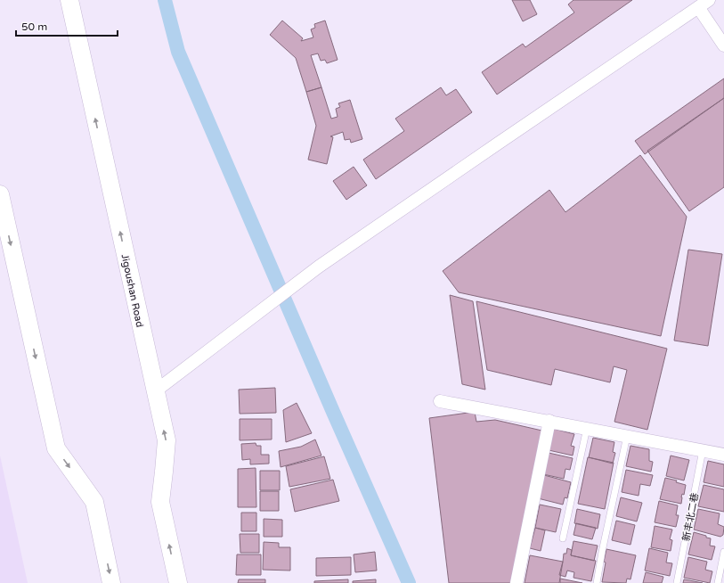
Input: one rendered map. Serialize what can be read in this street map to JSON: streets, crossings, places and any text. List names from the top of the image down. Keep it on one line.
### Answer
{"streets":{"main road":["Jigoushan Road"],"lane":["新丰北二巷"]},"scale_bar":"50 m"}
